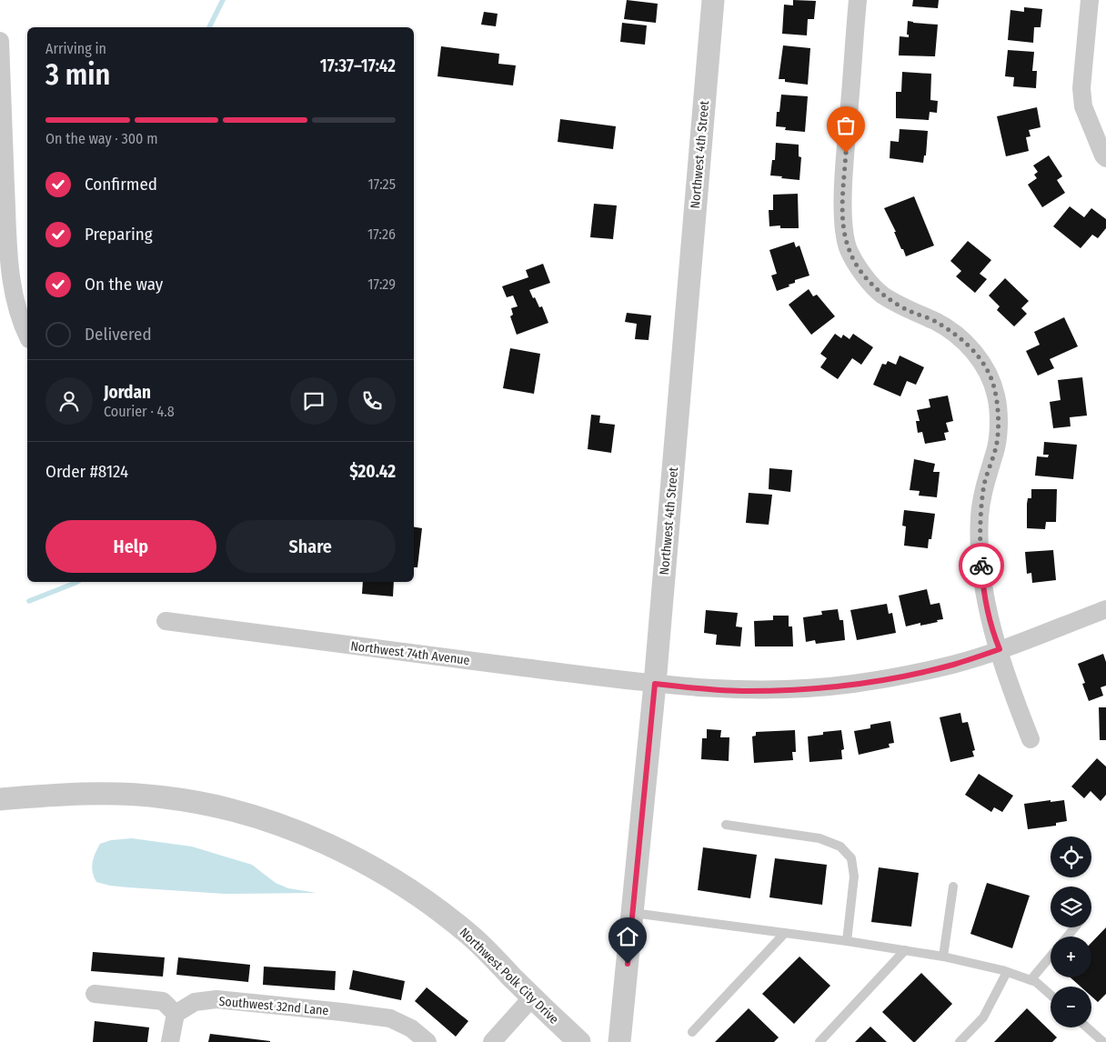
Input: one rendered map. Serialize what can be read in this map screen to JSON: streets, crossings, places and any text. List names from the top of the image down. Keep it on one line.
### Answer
{"streets":{"street":["Northwest 4th Street","Northwest 74th Avenue","Northwest Polk City Drive","Southwest 32nd Lane"]},"crossings":[["Northwest 4th Street","Northwest 74th Avenue"]],"page":{"heading":["3 min","Arriving in","17:37–17:42"],"panel":["Jordan","Courier · 4.8","Order #8124","$20.42"],"bar":"On the way · 300 m","list":[["Confirmed","17:25"],["Preparing","17:26"],["On the way","17:29"],"Delivered"],"buttons":["Help","Share"],"map_buttons":["+","−"]}}
